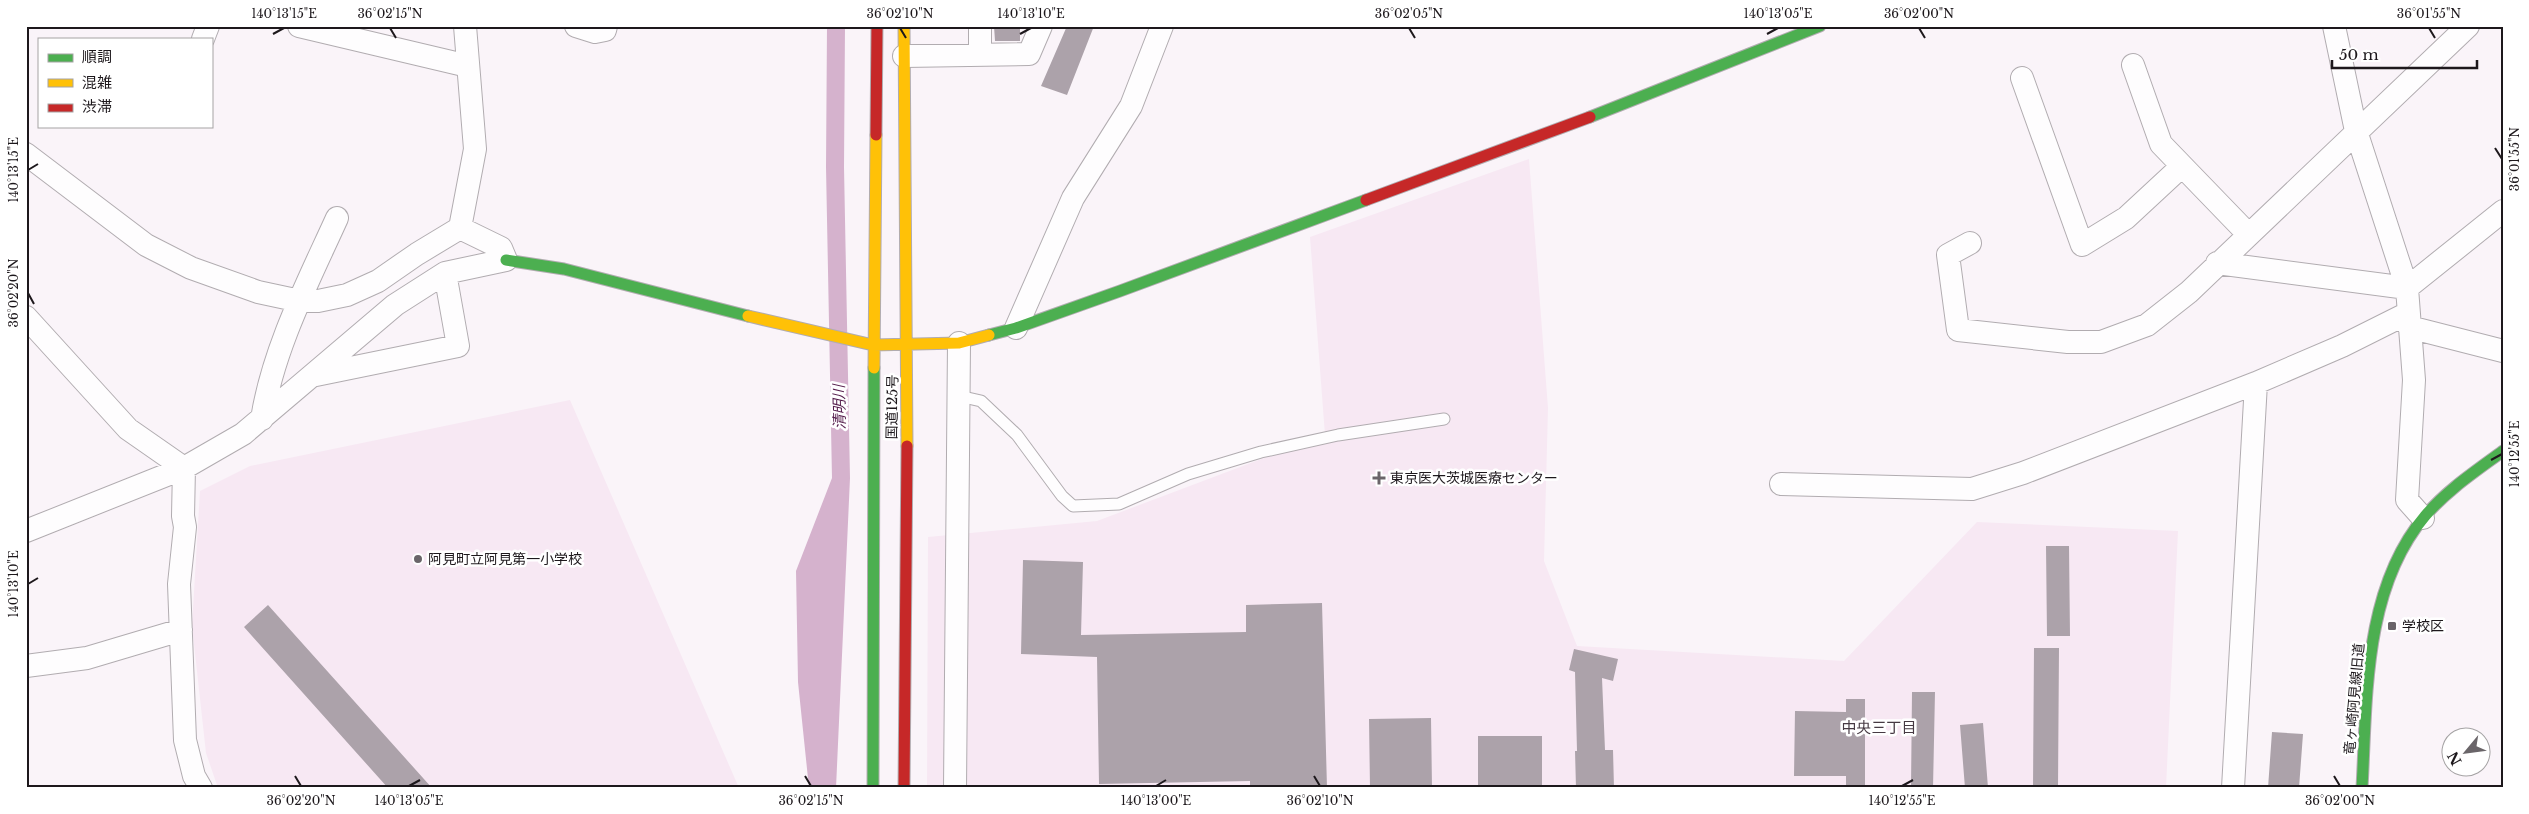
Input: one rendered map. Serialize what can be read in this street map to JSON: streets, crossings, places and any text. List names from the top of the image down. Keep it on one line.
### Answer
{"streets":{"main road":["国道125号","竜ヶ崎阿見線旧道"]},"districts":["中央三丁目"],"water":["清明川"],"places":{"health":["東京医大茨城医療センター"],"other":["阿見町立阿見第一小学校"],"transit":["学校区"]},"legend":["順調","混雑","渋滞"],"scale_bar":"50 m","north":"bottom left","coordinates":["140°13'15\"E","36°02'15\"N","36°02'10\"N","140°13'10\"E","36°02'05\"N","140°13'05\"E","36°02'00\"N","36°01'55\"N","36°02'20\"N","140°12'55\"E","140°13'00\"E"]}
